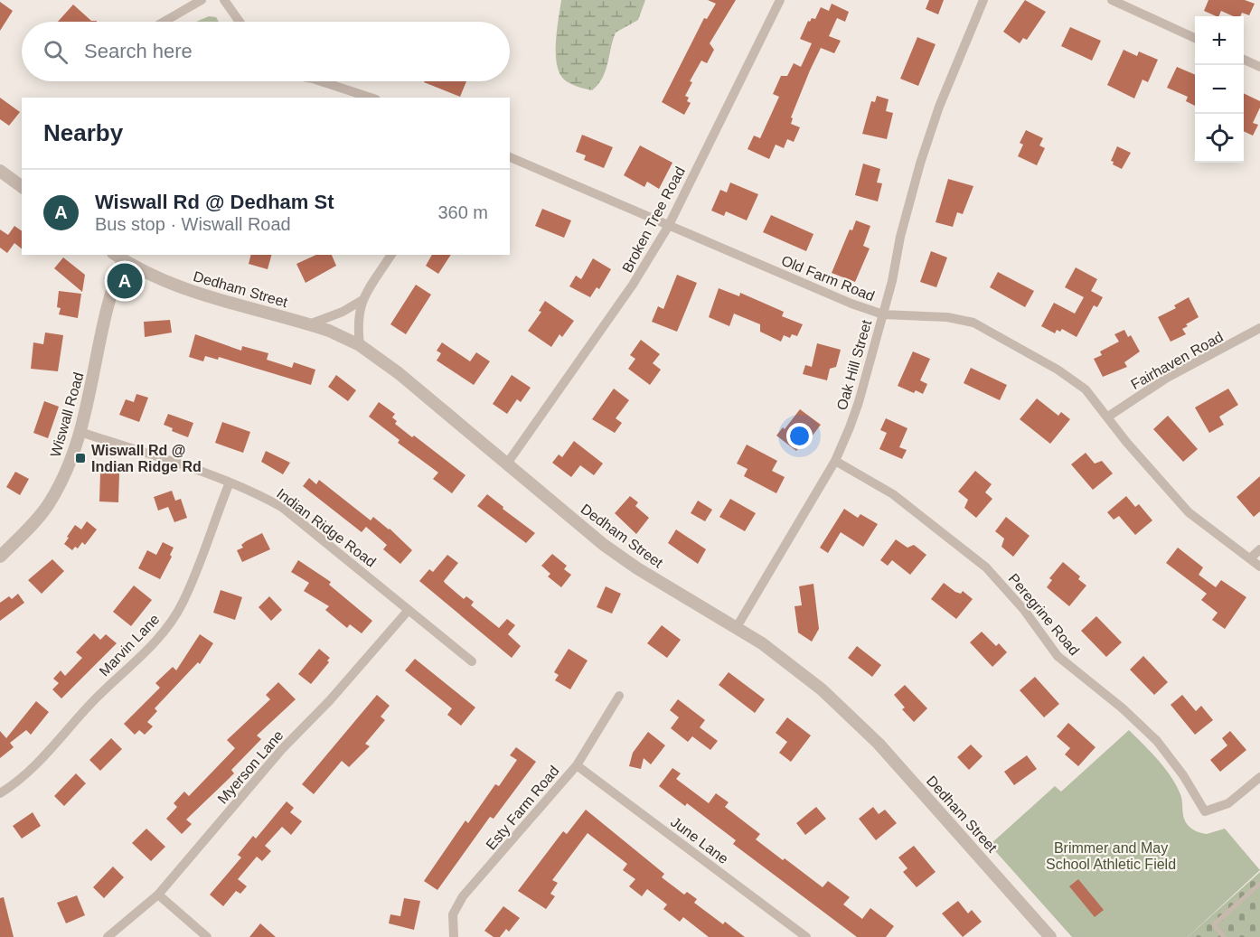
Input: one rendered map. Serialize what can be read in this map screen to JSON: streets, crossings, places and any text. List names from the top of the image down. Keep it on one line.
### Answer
{"streets":{"street":["Broken Tree Road","Old Farm Road","Dedham Street","Fairhaven Road","Oak Hill Street","Wiswall Road","Indian Ridge Road","Peregrine Road","Marvin Lane","Myerson Lane","Esty Farm Road","June Lane"]},"crossings":[["Broken Tree Road","Old Farm Road"],["Broken Tree Road","Dedham Street"],["Old Farm Road","Fairhaven Road"],["Old Farm Road","Oak Hill Street"],["Dedham Street","Oak Hill Street"],["Dedham Street","Wiswall Road"],["Oak Hill Street","Peregrine Road"],["Wiswall Road","Indian Ridge Road"],["Indian Ridge Road","Marvin Lane"],["Indian Ridge Road","Myerson Lane"],["Esty Farm Road","June Lane"]],"parks":["Brimmer and May School Athletic Field"],"places":{"transit":["Wiswall Rd @ Indian Ridge Rd"]},"page":{"map_buttons":["+","−"],"search":"Search here","heading":"Nearby","list":[{"mark":"A","name":"Wiswall Rd @ Dedham St","note":"Bus stop · Wiswall Road","value":"360 m"}],"pins":"A"}}
